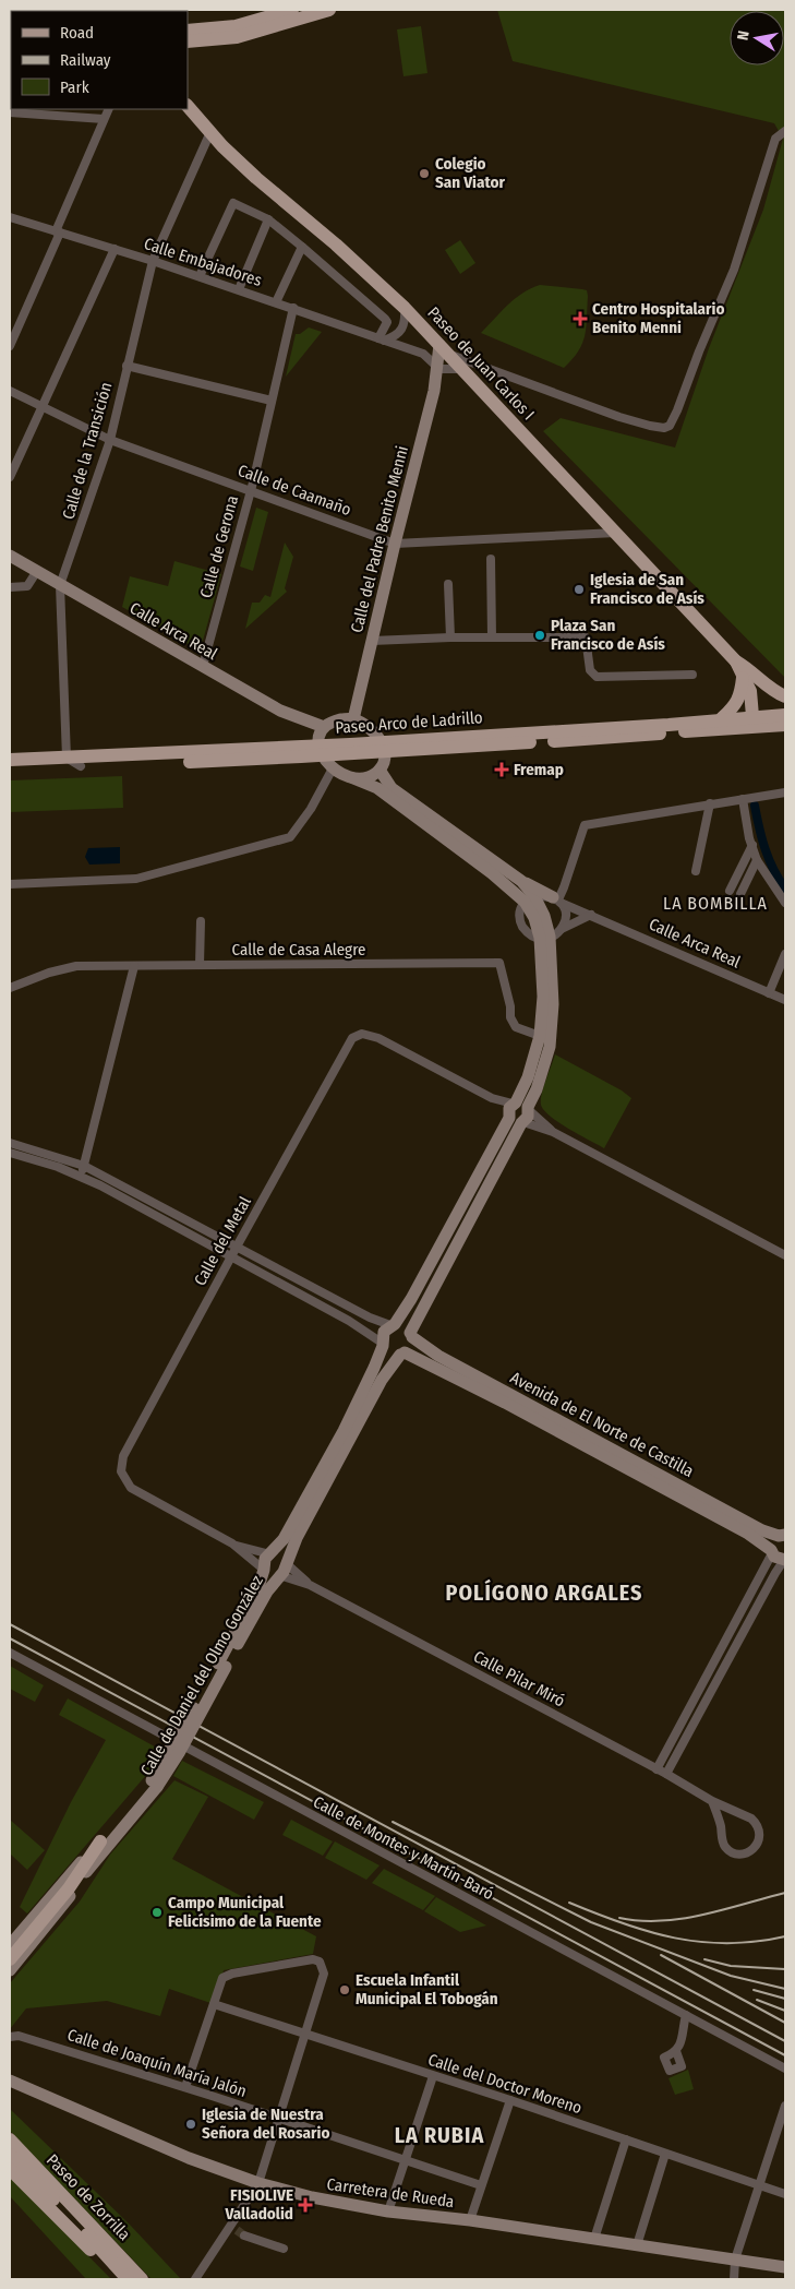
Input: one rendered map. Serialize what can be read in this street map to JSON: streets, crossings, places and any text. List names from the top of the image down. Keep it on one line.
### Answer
{"streets":{"main road":["Paseo de Juan Carlos I","Calle del Padre Benito Menni","Calle Arca Real","Paseo Arco de Ladrillo","Avenida de El Norte de Castilla","Calle de Daniel del Olmo González","Carretera de Rueda","Paseo de Zorrilla"],"street":["Calle Embajadores","Calle de la Transición","Calle de Caamaño","Calle de Gerona","Calle de Casa Alegre","Calle del Metal","Calle Pilar Miró","Calle de Montes y Martín-Baró","Calle de Joaquín María Jalón","Calle del Doctor Moreno"]},"crossings":[["Calle Embajadores","Calle de la Transición"],["Calle Embajadores","Calle del Padre Benito Menni"],["Calle Embajadores","Calle de Gerona"],["Paseo de Juan Carlos I","Calle de la Transición"],["Paseo de Juan Carlos I","Calle de Caamaño"],["Paseo de Juan Carlos I","Calle del Padre Benito Menni"],["Paseo de Juan Carlos I","Paseo Arco de Ladrillo"],["Calle de la Transición","Calle de Caamaño"],["Calle de la Transición","Calle Arca Real"],["Calle de la Transición","Paseo Arco de Ladrillo"],["Calle de Caamaño","Calle del Padre Benito Menni"],["Calle de Caamaño","Calle de Gerona"],["Calle de Gerona","Calle Arca Real"],["Calle Arca Real","Calle de Daniel del Olmo González"],["Calle de Casa Alegre","Calle de Daniel del Olmo González"],["Calle del Metal","Calle de Daniel del Olmo González"],["Avenida de El Norte de Castilla","Calle de Daniel del Olmo González"],["Calle de Daniel del Olmo González","Calle Pilar Miró"]],"districts":["LA BOMBILLA","POLÍGONO ARGALES","LA RUBIA"],"places":{"other":["Colegio San Viator","Iglesia de San Francisco de Asís","Plaza San Francisco de Asís","Campo Municipal Felicísimo de la Fuente","Escuela Infantil Municipal El Tobogán","Iglesia de Nuestra Señora del Rosario"],"health":["Centro Hospitalario Benito Menni","Fremap","FISIOLIVE Valladolid"]},"legend":["Road","Railway","Park"],"north":"left"}
